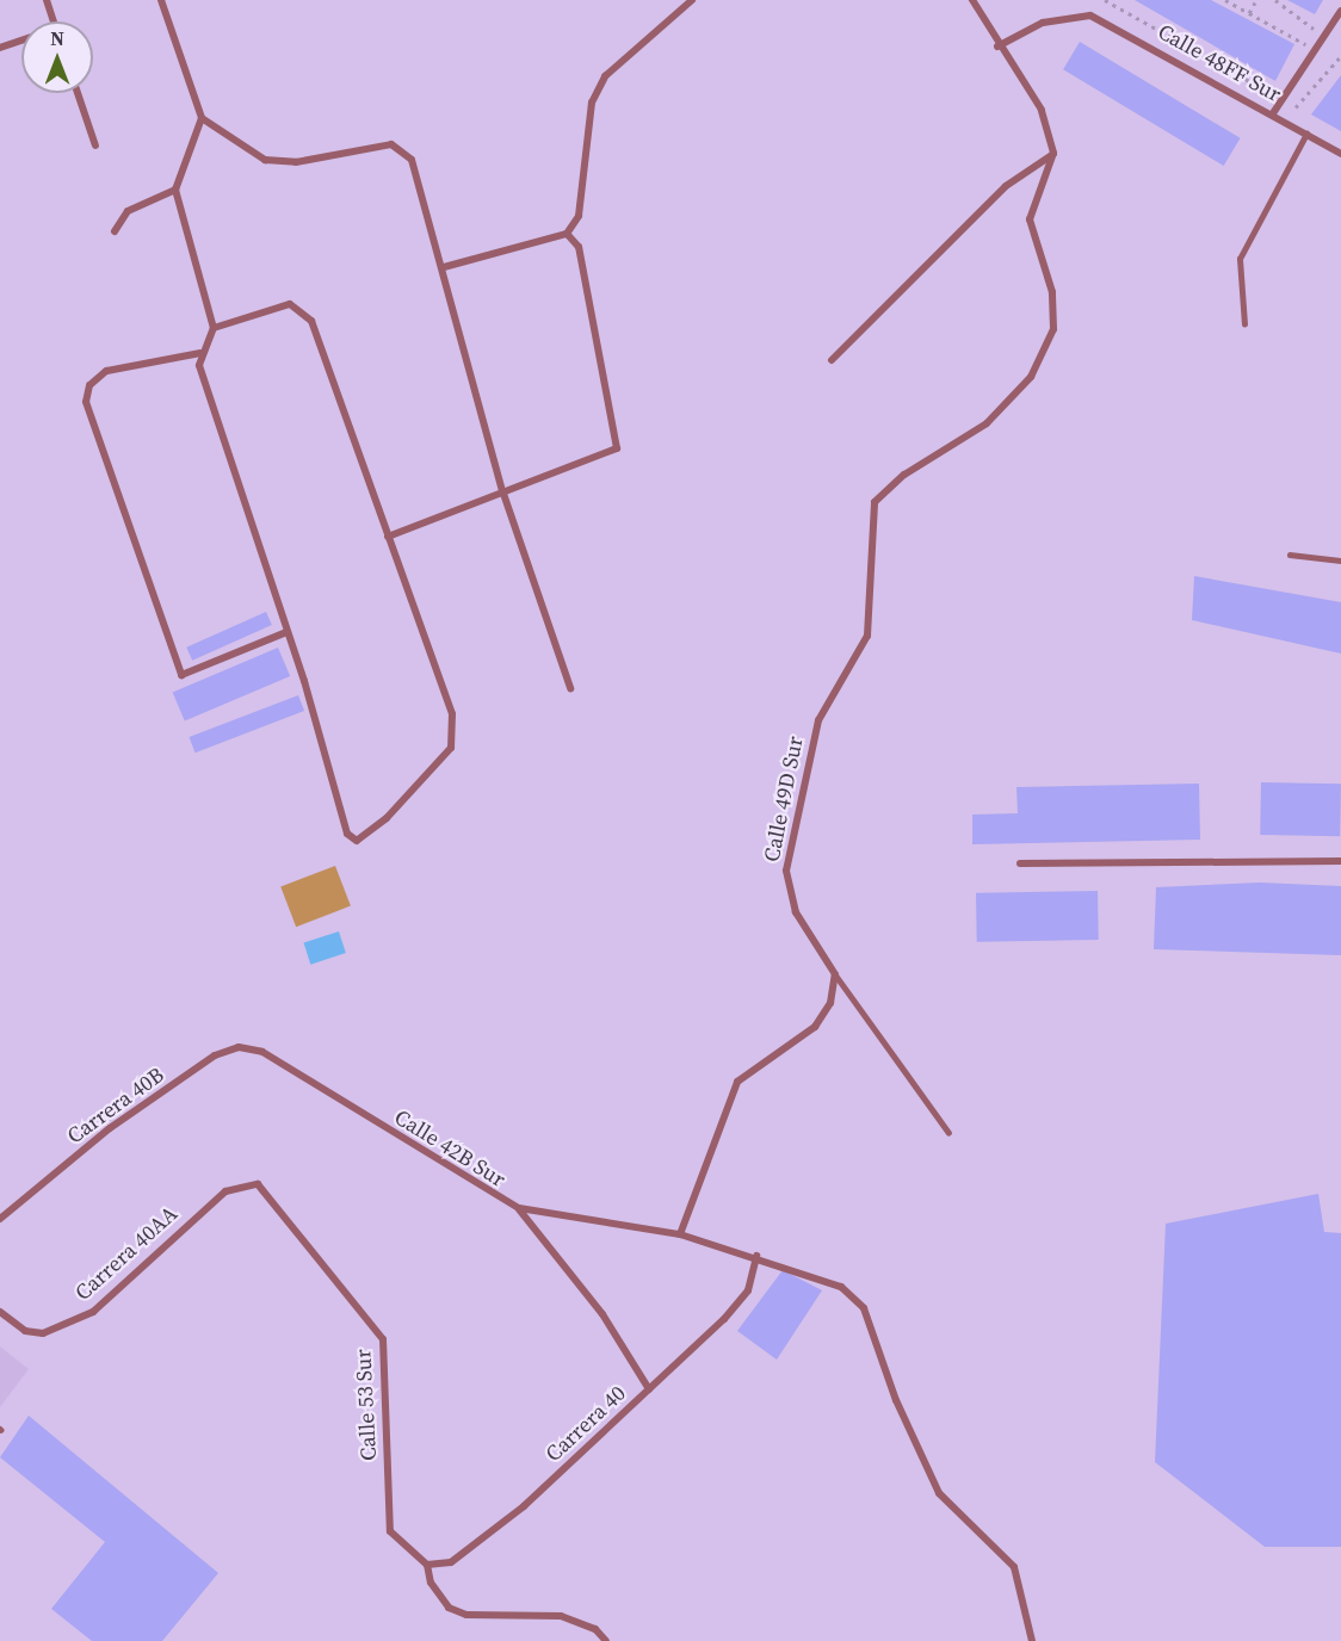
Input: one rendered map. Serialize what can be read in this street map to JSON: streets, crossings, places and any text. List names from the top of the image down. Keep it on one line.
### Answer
{"streets":{"street":["Calle 48FF Sur","Calle 49D Sur","Carrera 40B","Calle 42B Sur","Carrera 40AA","Calle 53 Sur","Carrera 40"]},"crossings":[["Carrera 40B","Calle 42B Sur"],["Carrera 40AA","Calle 53 Sur"],["Calle 53 Sur","Carrera 40"]],"north":"top"}
